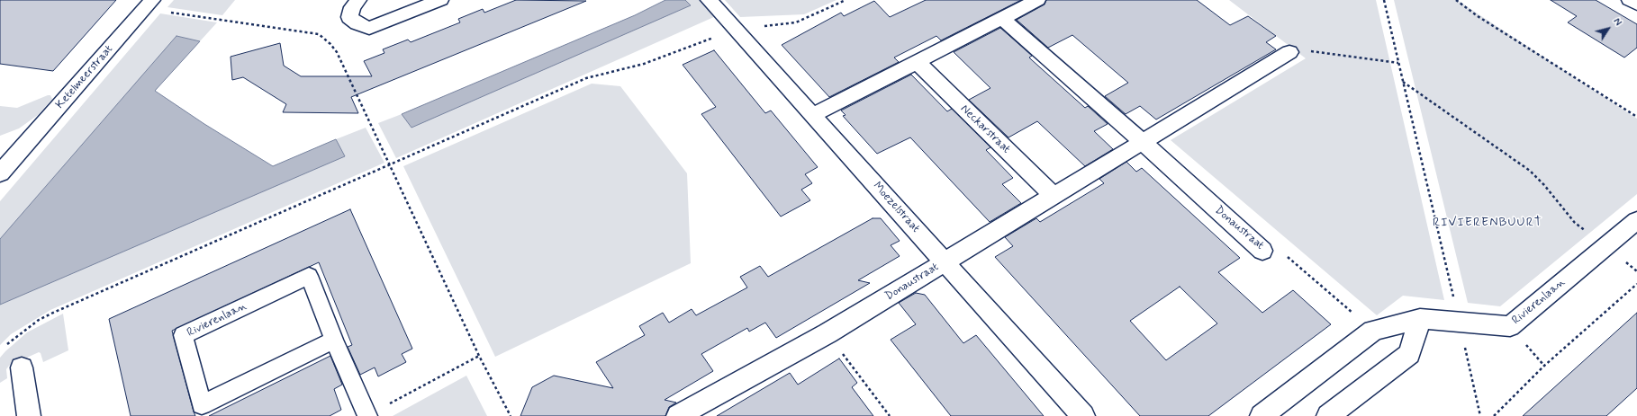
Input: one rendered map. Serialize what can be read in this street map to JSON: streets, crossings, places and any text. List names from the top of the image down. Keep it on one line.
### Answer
{"streets":{"street":["Ketelmeerstraat","Neckarstraat","Moezelstraat","Donaustraat","Rivierenlaan"]},"crossings":[["Neckarstraat","Donaustraat"],["Moezelstraat","Donaustraat"],["Donaustraat","Rivierenlaan"]],"districts":["RIVIERENBUURT"],"north":"top right"}
